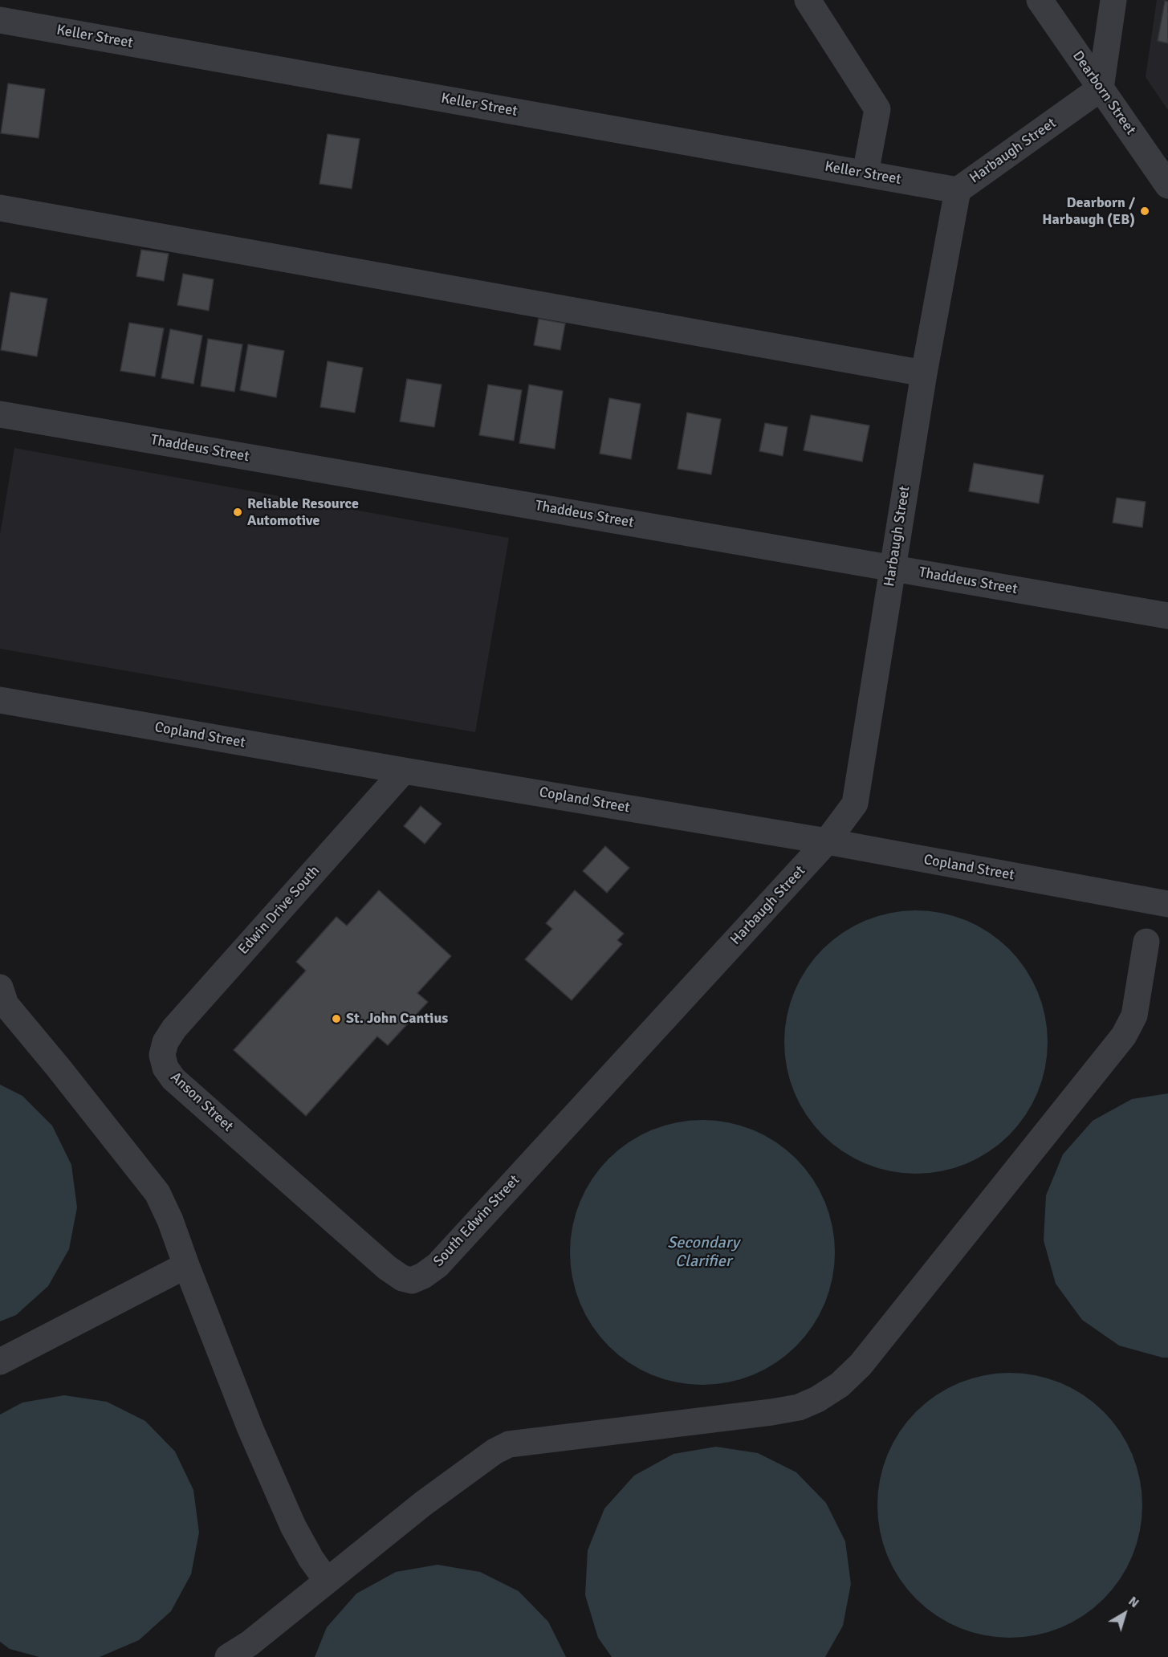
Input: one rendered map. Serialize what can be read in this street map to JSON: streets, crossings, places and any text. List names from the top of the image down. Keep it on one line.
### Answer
{"streets":{"street":["Keller Street","Dearborn Street","Harbaugh Street","Thaddeus Street","Copland Street","Edwin Drive South","Anson Street","South Edwin Street"]},"crossings":[["Keller Street","Harbaugh Street"],["Dearborn Street","Harbaugh Street"],["Harbaugh Street","Thaddeus Street"],["Harbaugh Street","Copland Street"],["Harbaugh Street","South Edwin Street"],["Copland Street","Edwin Drive South"],["Edwin Drive South","Anson Street"],["Anson Street","South Edwin Street"]],"water":["Secondary Clarifier"],"places":["Dearborn / Harbaugh (EB)","Reliable Resource Automotive","St. John Cantius"],"north":"top right"}
